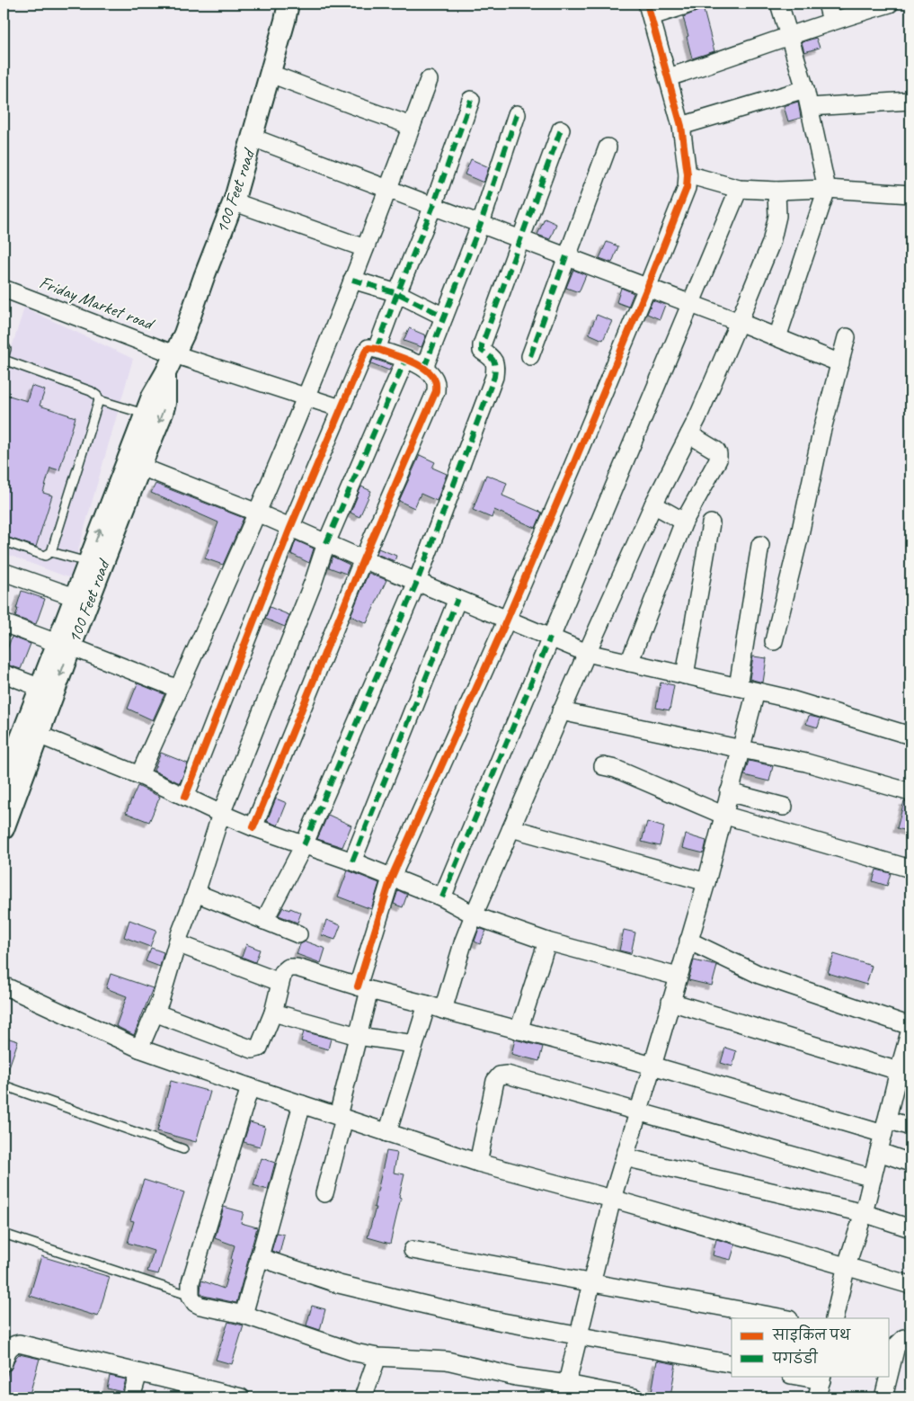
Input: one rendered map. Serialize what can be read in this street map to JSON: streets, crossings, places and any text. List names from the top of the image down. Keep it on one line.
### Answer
{"streets":{"street":["100 Feet road","Friday Market road"]},"crossings":[["100 Feet road","Friday Market road"]],"legend":["साइकिल पथ","पगडंडी"]}
